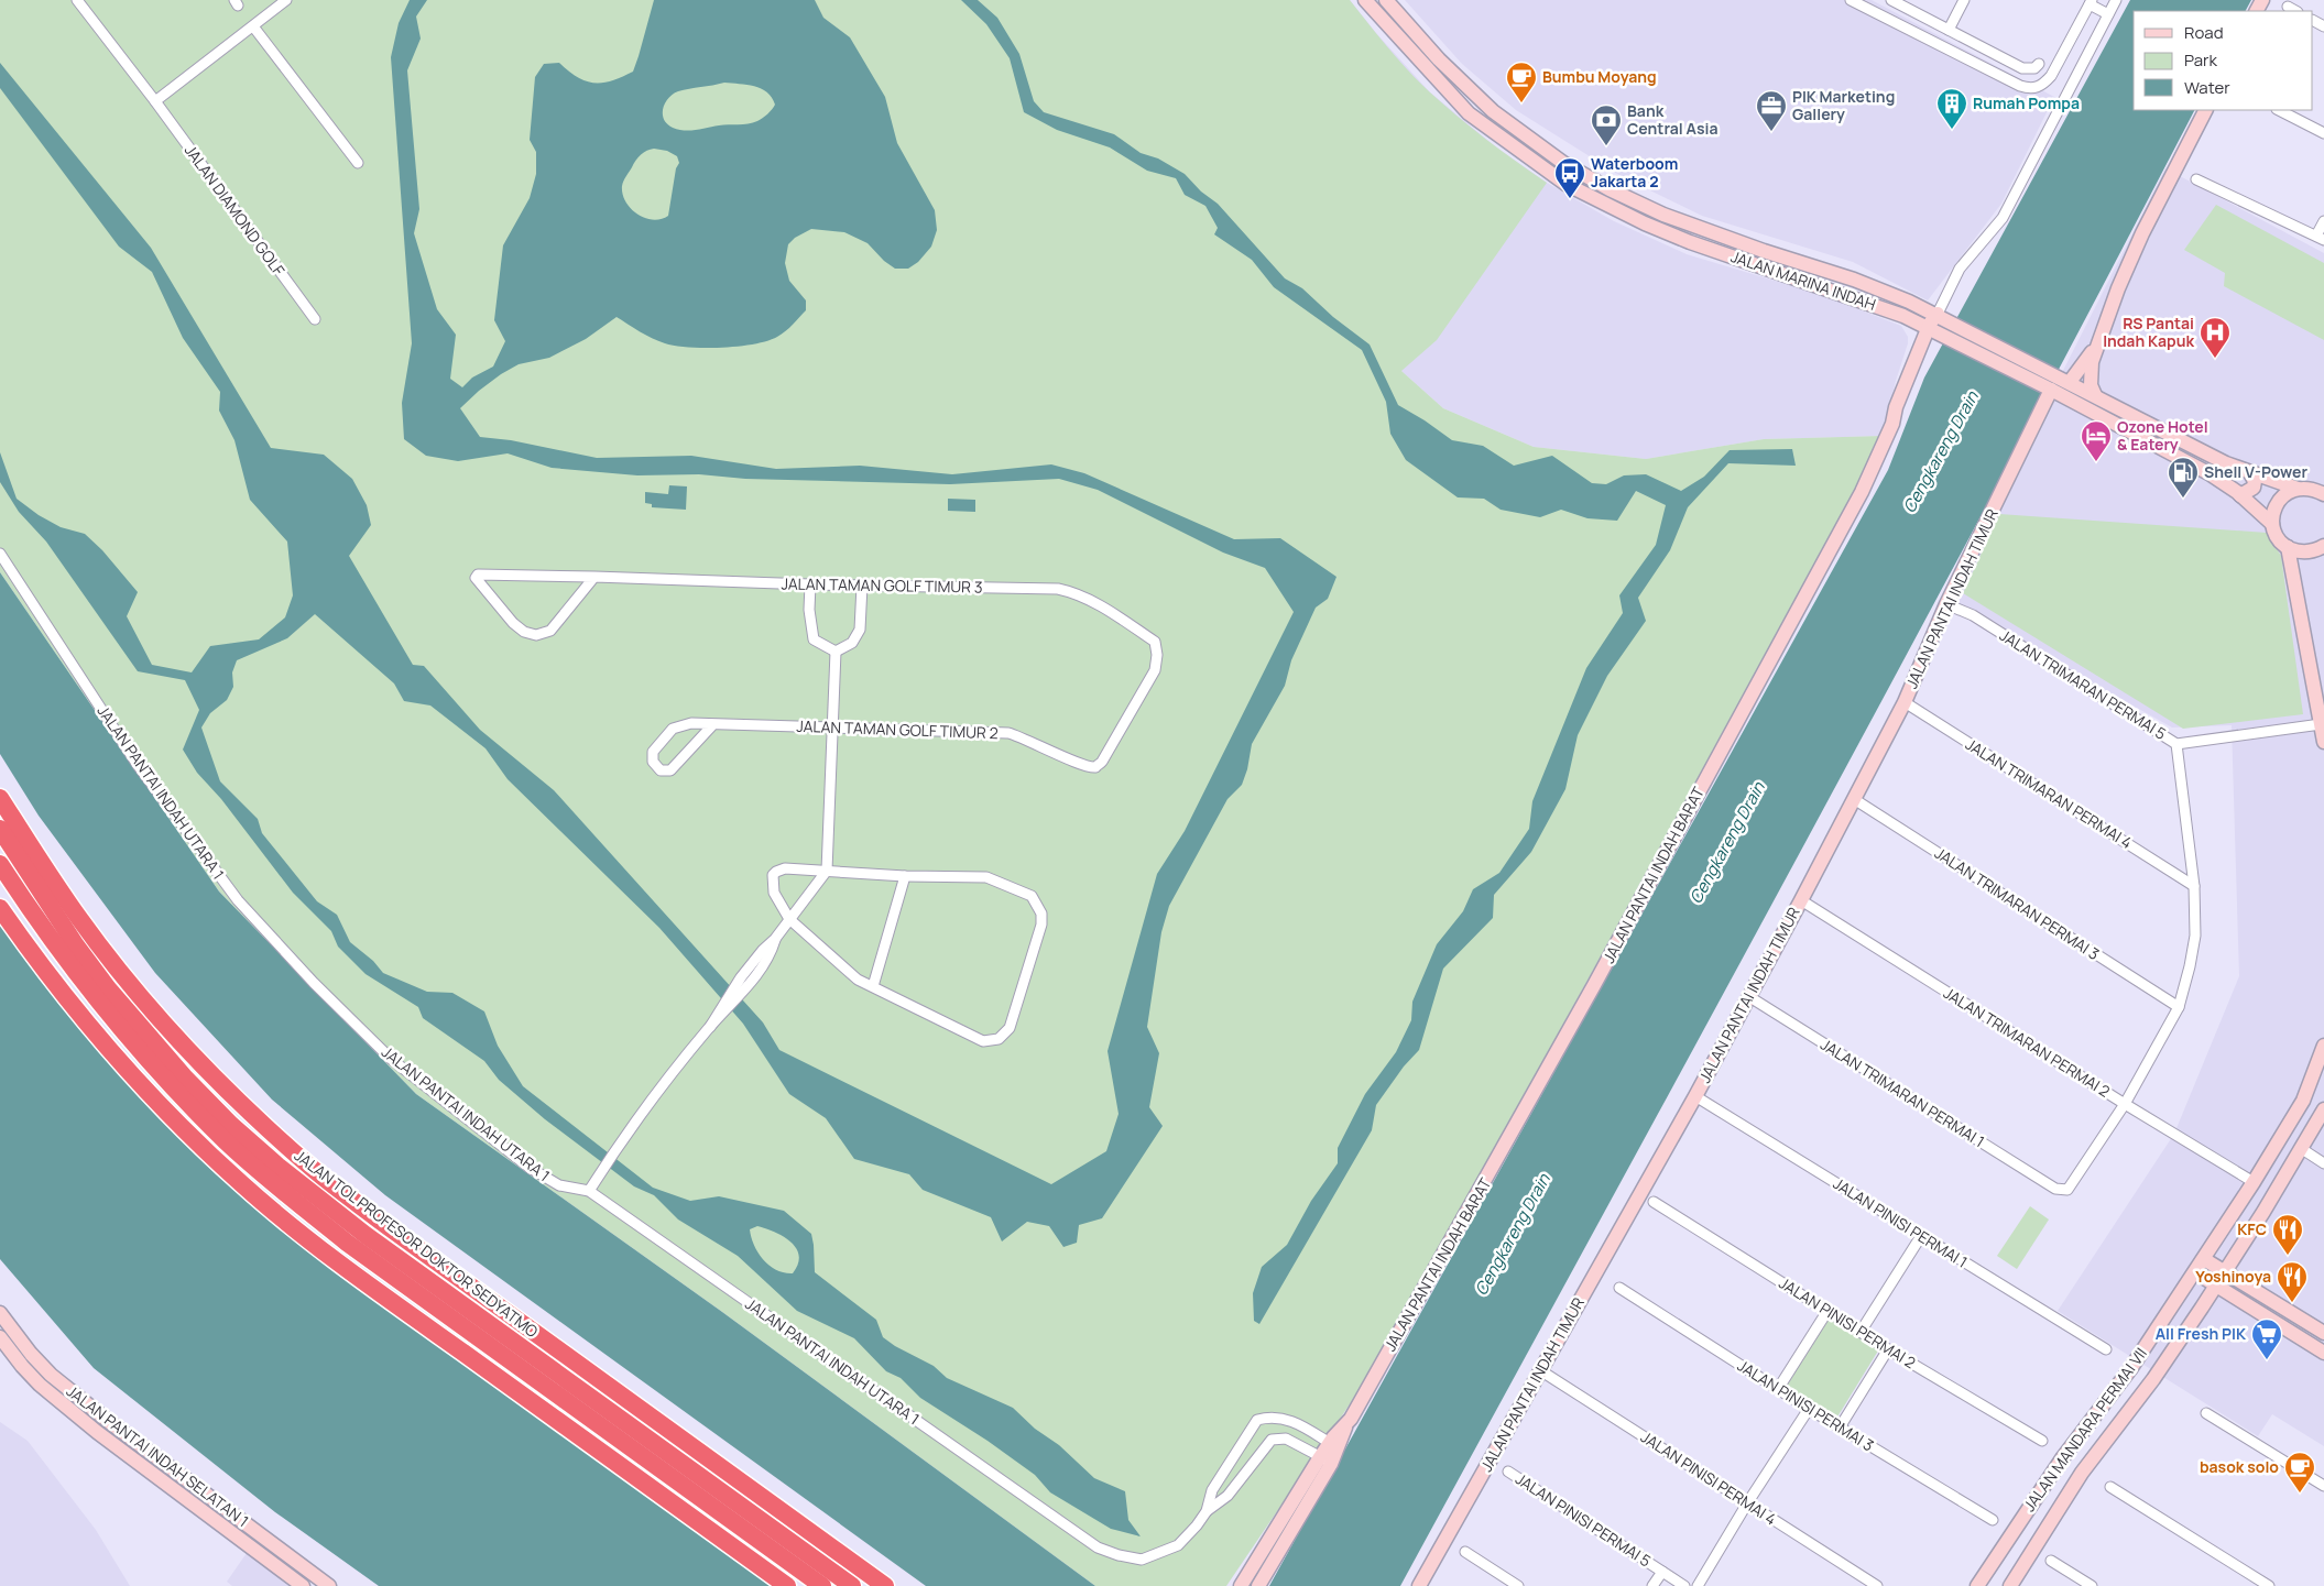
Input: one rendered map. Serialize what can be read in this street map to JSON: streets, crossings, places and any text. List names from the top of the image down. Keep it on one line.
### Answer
{"streets":{"highway":["JALAN TOL PROFESOR DOKTOR SEDYATMO"],"street":["JALAN DIAMOND GOLF","JALAN MARINA INDAH","JALAN TAMAN GOLF TIMUR 3","JALAN PANTAI INDAH TIMUR","JALAN TRIMARAN PERMAI 5","JALAN TAMAN GOLF TIMUR 2","JALAN PANTAI INDAH UTARA 1","JALAN TRIMARAN PERMAI 4","JALAN PANTAI INDAH BARAT","JALAN TRIMARAN PERMAI 3","JALAN TRIMARAN PERMAI 2","JALAN TRIMARAN PERMAI 1","JALAN PINISI PERMAI 1","JALAN PINISI PERMAI 2","JALAN PINISI PERMAI 3","JALAN MANDARA PERMAI VII","JALAN PANTAI INDAH SELATAN 1","JALAN PINISI PERMAI 4","JALAN PINISI PERMAI 5"]},"crossings":[["JALAN MARINA INDAH","JALAN PANTAI INDAH TIMUR"],["JALAN MARINA INDAH","JALAN PANTAI INDAH BARAT"],["JALAN TAMAN GOLF TIMUR 3","JALAN TAMAN GOLF TIMUR 2"],["JALAN PANTAI INDAH TIMUR","JALAN TRIMARAN PERMAI 5"],["JALAN PANTAI INDAH TIMUR","JALAN TRIMARAN PERMAI 4"],["JALAN PANTAI INDAH TIMUR","JALAN TRIMARAN PERMAI 3"],["JALAN PANTAI INDAH TIMUR","JALAN TRIMARAN PERMAI 2"],["JALAN PANTAI INDAH TIMUR","JALAN TRIMARAN PERMAI 1"],["JALAN PANTAI INDAH TIMUR","JALAN PINISI PERMAI 1"],["JALAN PANTAI INDAH TIMUR","JALAN PINISI PERMAI 4"],["JALAN PANTAI INDAH UTARA 1","JALAN PANTAI INDAH BARAT"],["JALAN TRIMARAN PERMAI 2","JALAN TRIMARAN PERMAI 1"],["JALAN TRIMARAN PERMAI 2","JALAN MANDARA PERMAI VII"]],"water":["Cengkareng Drain"],"places":{"cafe":["Bumbu Moyang","basok solo"],"building":["Rumah Pompa"],"office":["PIK Marketing Gallery"],"bank":["Bank Central Asia"],"bus stop":["Waterboom Jakarta 2"],"hospital":["RS Pantai Indah Kapuk"],"hotel":["Ozone Hotel & Eatery"],"fuel station":["Shell V-Power"],"restaurant":["KFC","Yoshinoya"],"supermarket":["All Fresh PIK"]},"legend":["Road","Park","Water"]}
